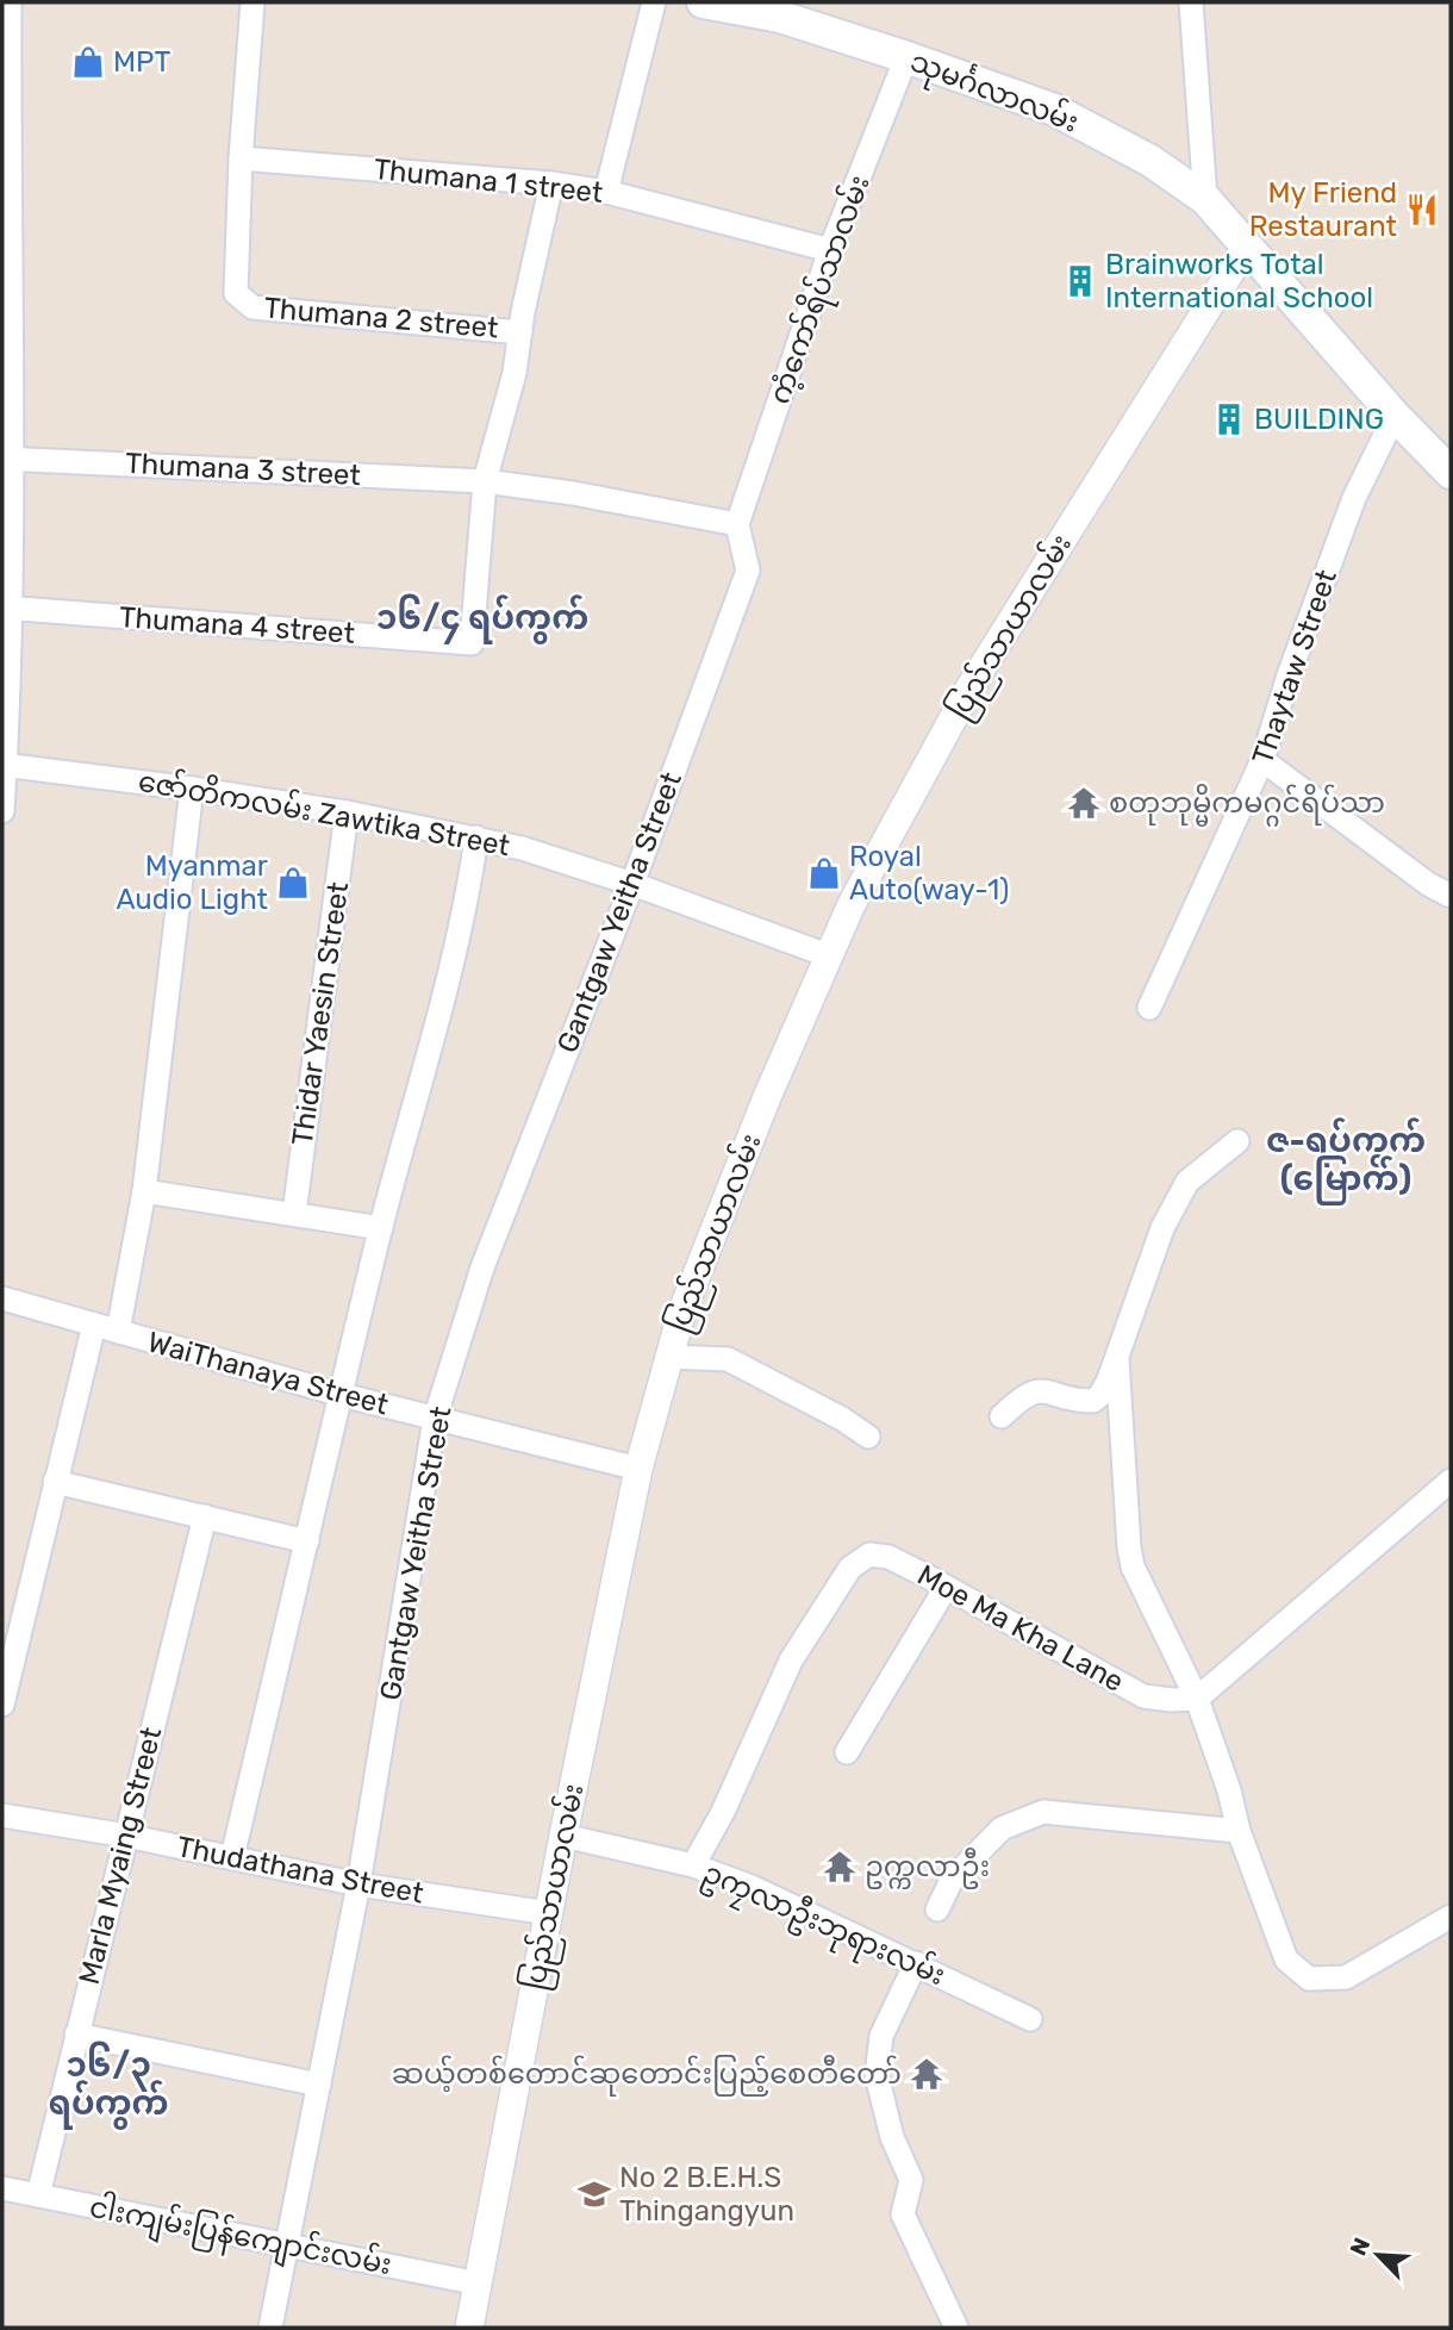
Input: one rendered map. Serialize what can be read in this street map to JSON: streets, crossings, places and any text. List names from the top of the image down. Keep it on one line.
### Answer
{"streets":{"main road":["သုမင်္ဂလာလမ်း"],"street":["Thumana 1 street","ကံ့ကော်ရိပ်သာလမ်း","Thumana 2 street","Thumana 3 street","Thumana 4 street","ပြည်သာယာလမ်း","Thaytaw Street","ဇော်တိကလမ်း Zawtika Street","Gantgaw Yeitha Street","Thidar Yaesin Street","WaiThanaya Street","Moe Ma Kha Lane","Marla Myaing Street","Thudathana Street","ဥကၠလာဦးဘုရားလမ်း","ငါးကျမ်းပြန်ကျောင်းလမ်း"]},"crossings":[["သုမင်္ဂလာလမ်း","ကံ့ကော်ရိပ်သာလမ်း"],["သုမင်္ဂလာလမ်း","ပြည်သာယာလမ်း"],["သုမင်္ဂလာလမ်း","Thaytaw Street"],["Thumana 1 street","ကံ့ကော်ရိပ်သာလမ်း"],["Thumana 1 street","Thumana 2 street"],["ကံ့ကော်ရိပ်သာလမ်း","Thumana 3 street"],["ကံ့ကော်ရိပ်သာလမ်း","Gantgaw Yeitha Street"],["Thumana 3 street","Thumana 4 street"],["Thumana 3 street","Gantgaw Yeitha Street"],["ပြည်သာယာလမ်း","ဇော်တိကလမ်း Zawtika Street"],["ပြည်သာယာလမ်း","WaiThanaya Street"],["ပြည်သာယာလမ်း","Thudathana Street"],["ပြည်သာယာလမ်း","ဥကၠလာဦးဘုရားလမ်း"],["ပြည်သာယာလမ်း","ငါးကျမ်းပြန်ကျောင်းလမ်း"],["ဇော်တိကလမ်း Zawtika Street","Gantgaw Yeitha Street"],["ဇော်တိကလမ်း Zawtika Street","Thidar Yaesin Street"],["Gantgaw Yeitha Street","WaiThanaya Street"],["Gantgaw Yeitha Street","Thudathana Street"],["Gantgaw Yeitha Street","ငါးကျမ်းပြန်ကျောင်းလမ်း"],["Moe Ma Kha Lane","ဥကၠလာဦးဘုရားလမ်း"],["Marla Myaing Street","Thudathana Street"],["Marla Myaing Street","ငါးကျမ်းပြန်ကျောင်းလမ်း"]],"districts":["၁၆/၄ ရပ်ကွက်","ဇ-ရပ်ကွက် (မြောက်)","၁၆/၃ ရပ်ကွက်"],"places":{"shop":["MPT","Royal Auto(way-1)","Myanmar Audio Light"],"restaurant":["My Friend Restaurant"],"building":["Brainworks Total International School","BUILDING"],"temple":["စတုဘုမ္မိကမဂ္ဂင်ရိပ်သာ","ဥက္ကလာဦး","ဆယ့်တစ်တောင်ဆုတောင်းပြည့်စေတီတော်"],"school or university":["No 2 B.E.H.S Thingangyun"]},"north":"top left"}
